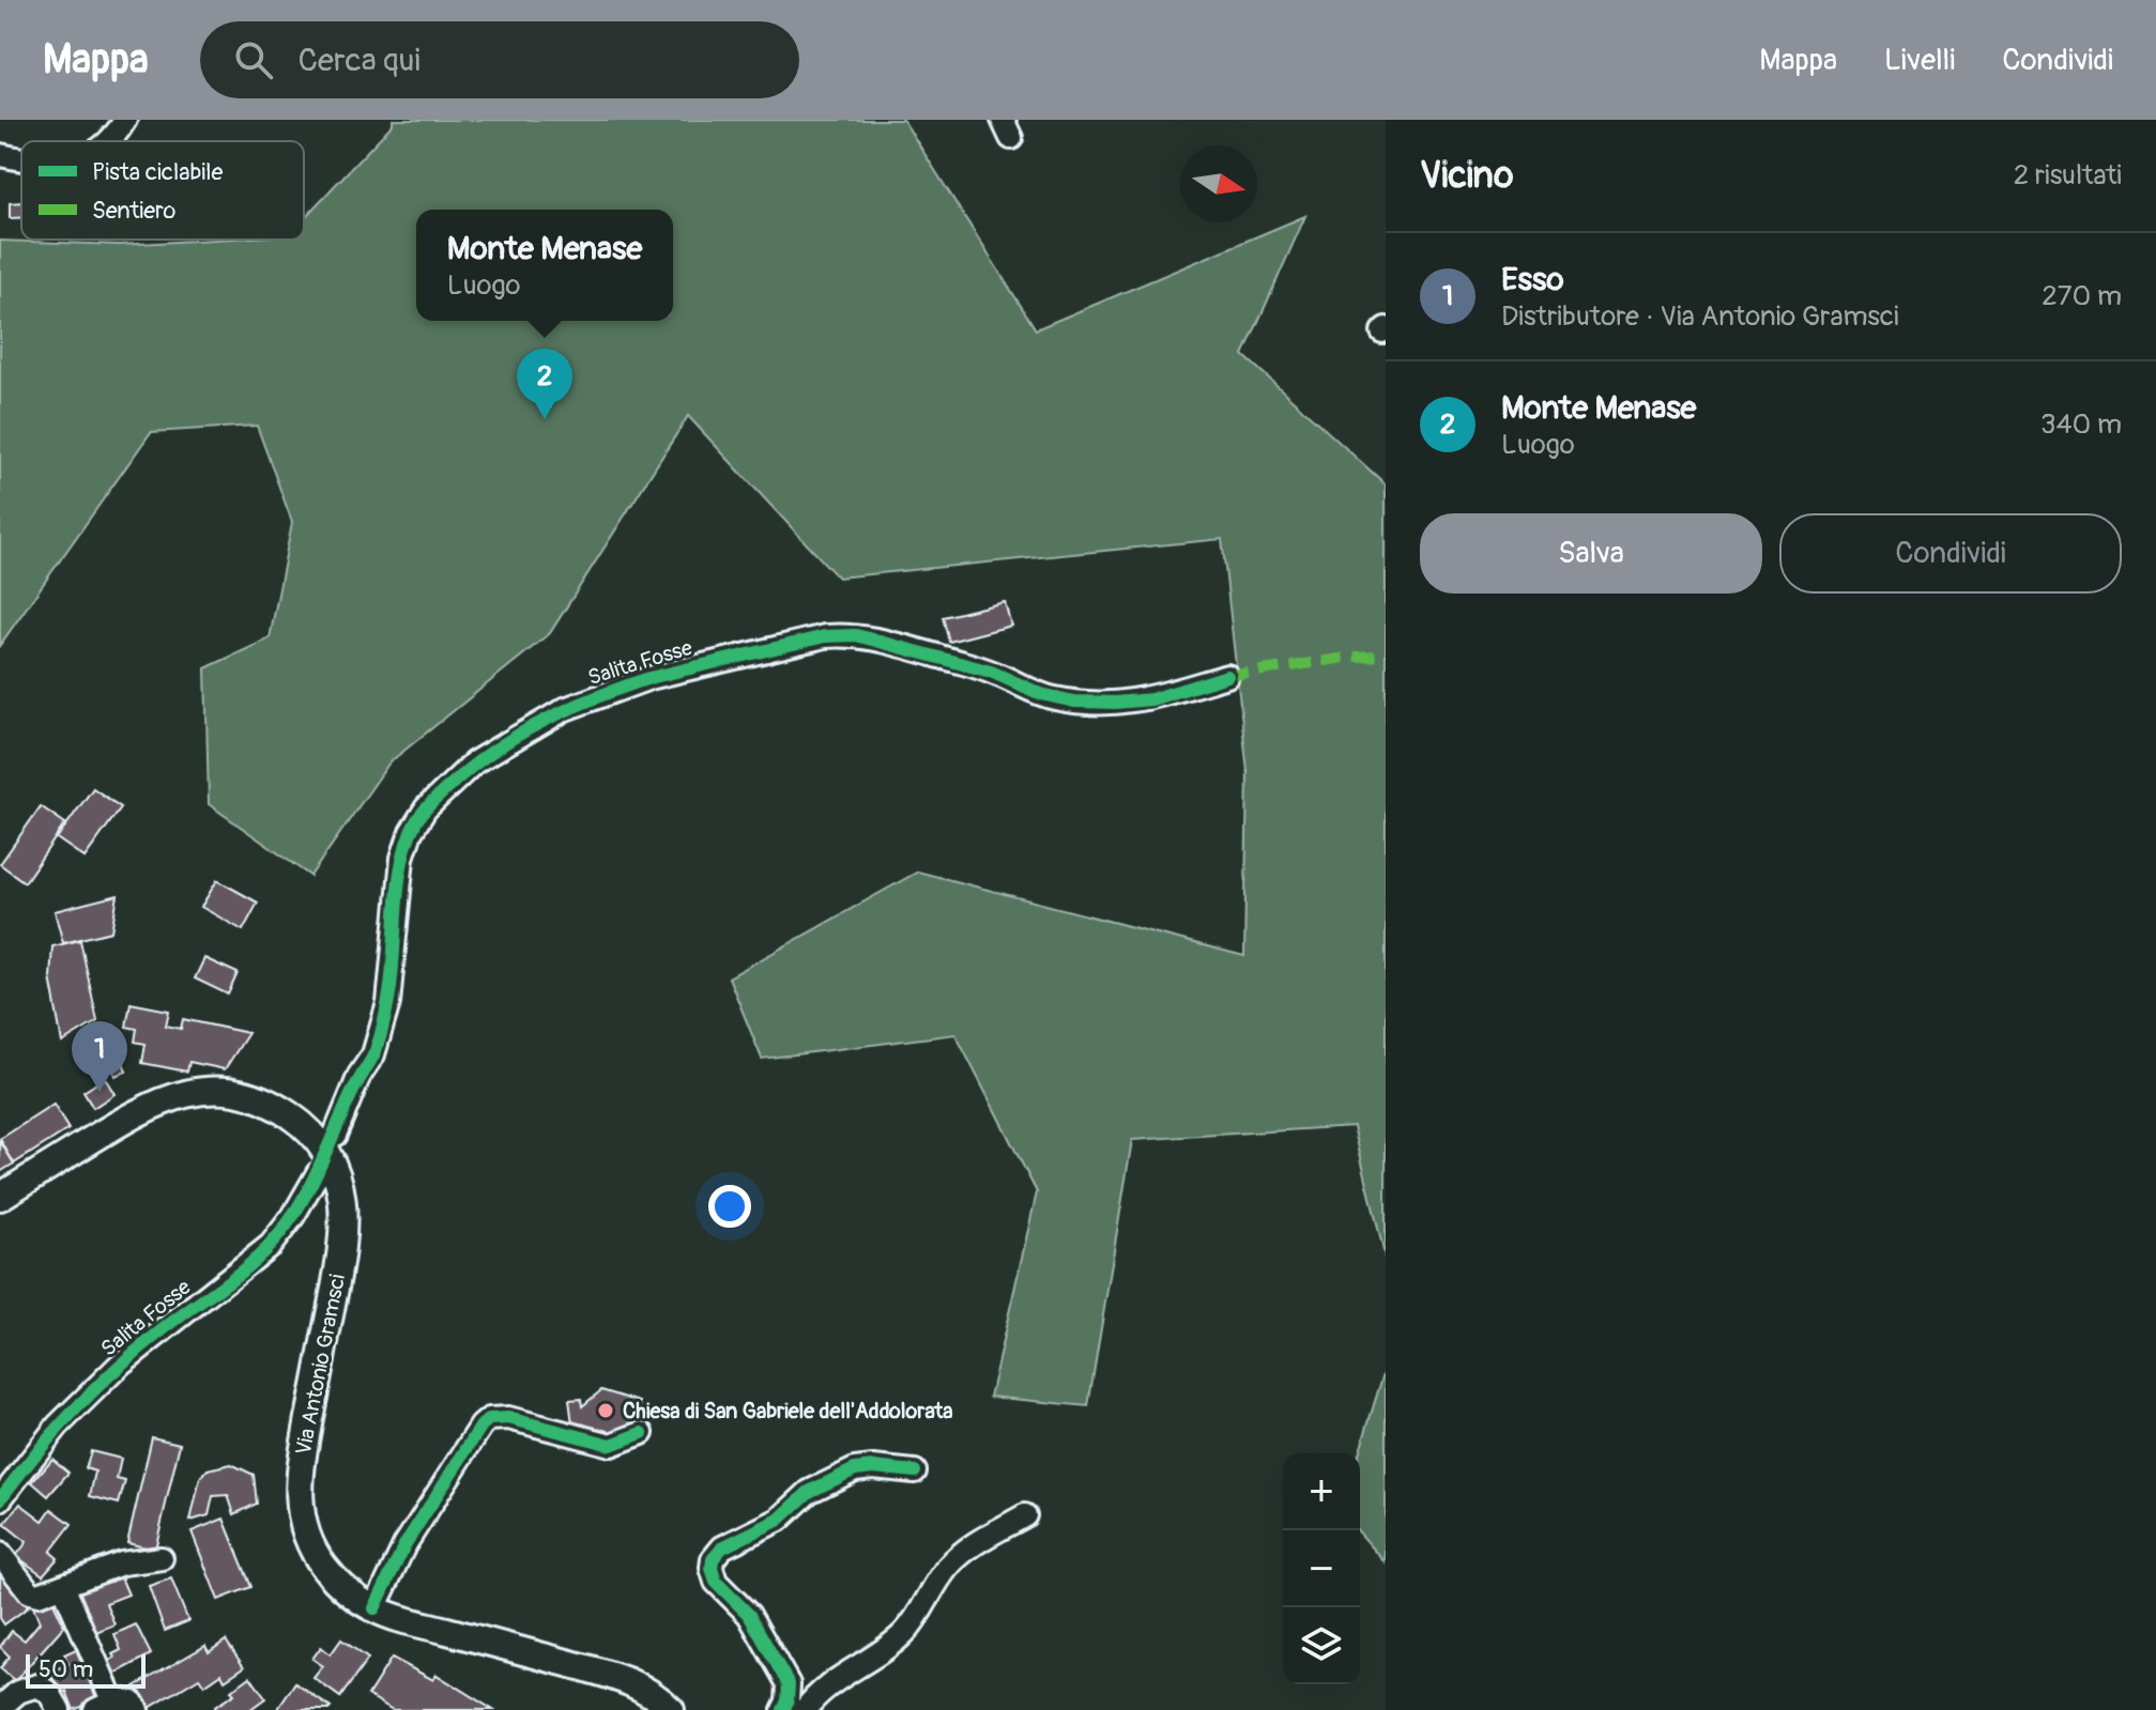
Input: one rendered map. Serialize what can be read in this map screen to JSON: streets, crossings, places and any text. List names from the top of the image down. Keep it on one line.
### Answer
{"streets":{"main road":["Via Antonio Gramsci"],"street":["Salita Fosse"]},"crossings":[["Salita Fosse","Via Antonio Gramsci"]],"places":["Chiesa di San Gabriele dell'Addolorata"],"legend":["Pista ciclabile","Sentiero"],"scale_bar":"50 m","north":"right","page":{"header":"Mappa","search":"Cerca qui","nav":["Mappa","Livelli","Condividi"],"heading":["Vicino","2 risultati"],"popup":["Monte Menase","Luogo"],"list":[{"mark":"1","name":"Esso","note":"Distributore · Via Antonio Gramsci","value":"270 m"},{"mark":"2","name":"Monte Menase","note":"Luogo","value":"340 m"}],"pins":["2","1"],"buttons":["Salva","Condividi"],"map_buttons":["+","−"],"scale":"50 m"}}
